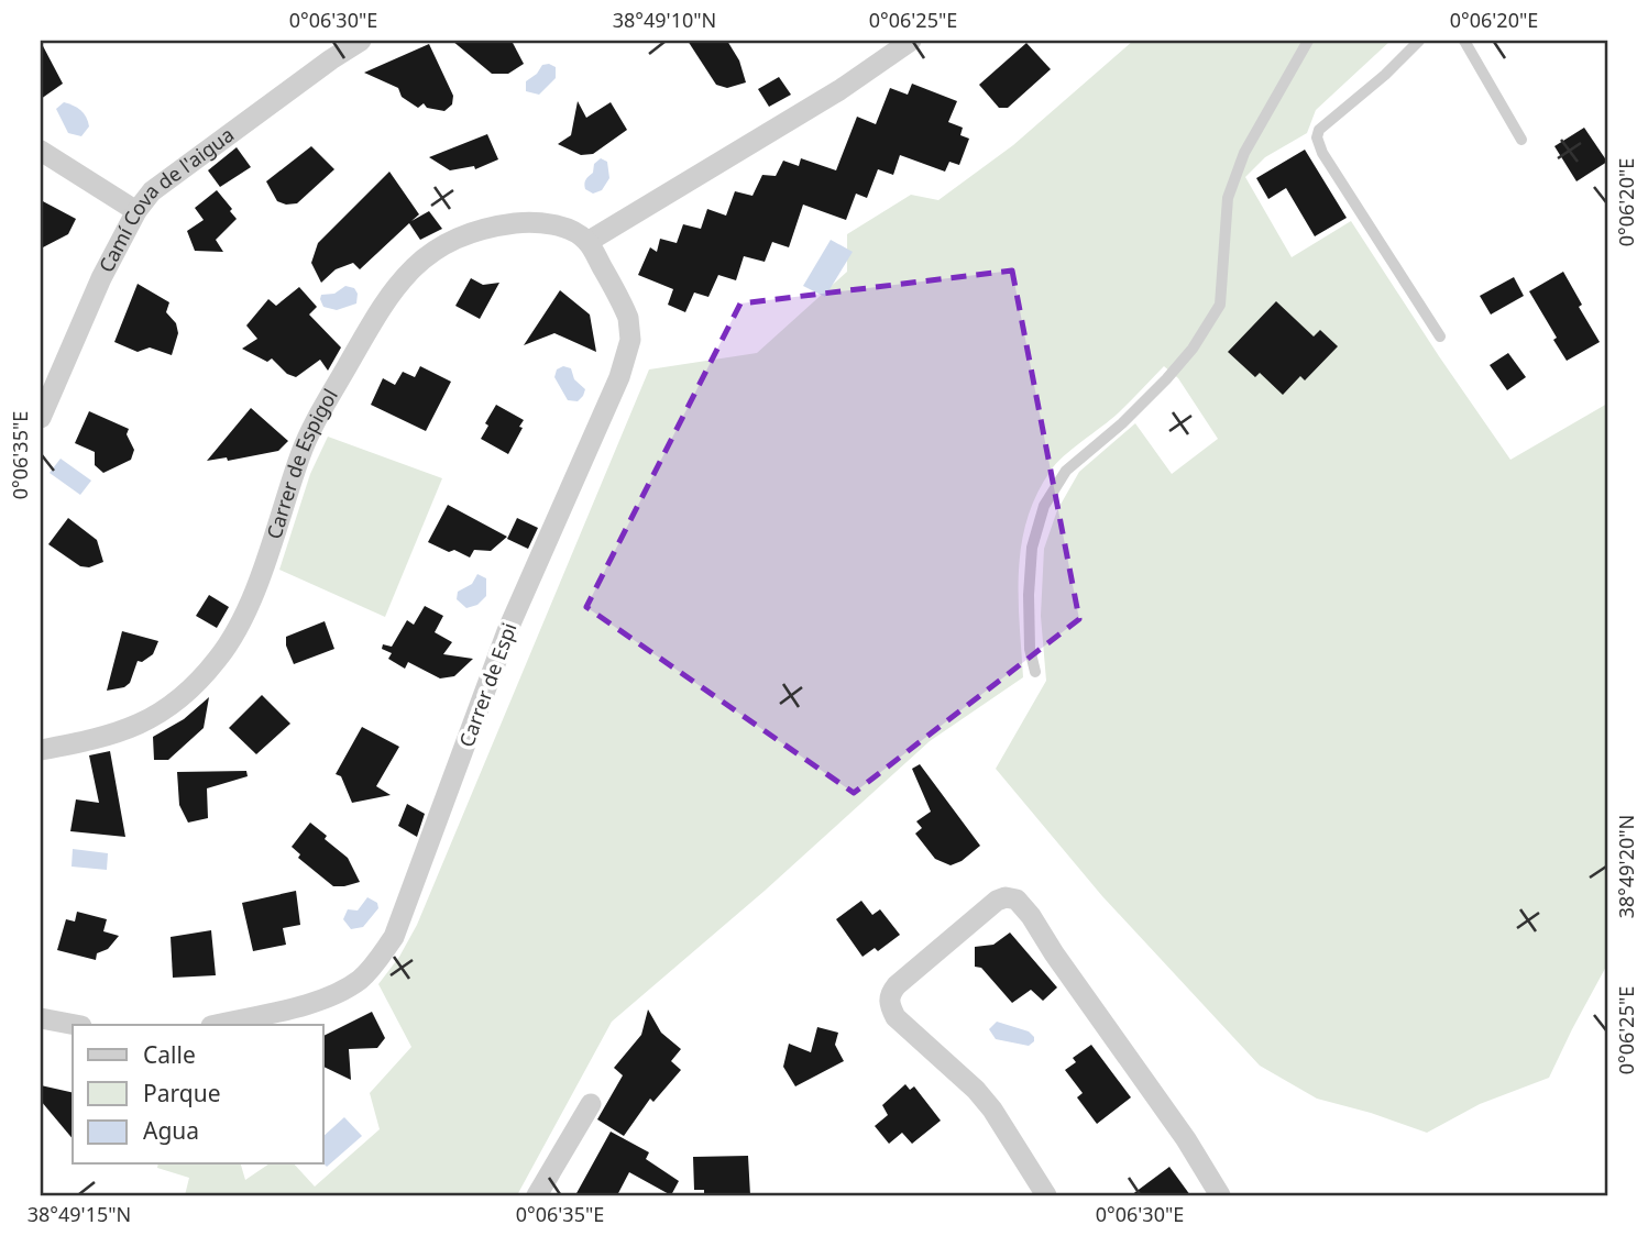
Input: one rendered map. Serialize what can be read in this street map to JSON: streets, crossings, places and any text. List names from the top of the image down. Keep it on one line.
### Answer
{"streets":{"street":["Camí Cova de l'aigua","Carrer de Espigol","Carrer de Espi"]},"crossings":[["Carrer de Espigol","Carrer de Espi"]],"legend":["Calle","Parque","Agua"],"coordinates":["0°06'30\"E","38°49'10\"N","0°06'25\"E","0°06'20\"E","0°06'35\"E","38°49'20\"N","38°49'15\"N"]}
